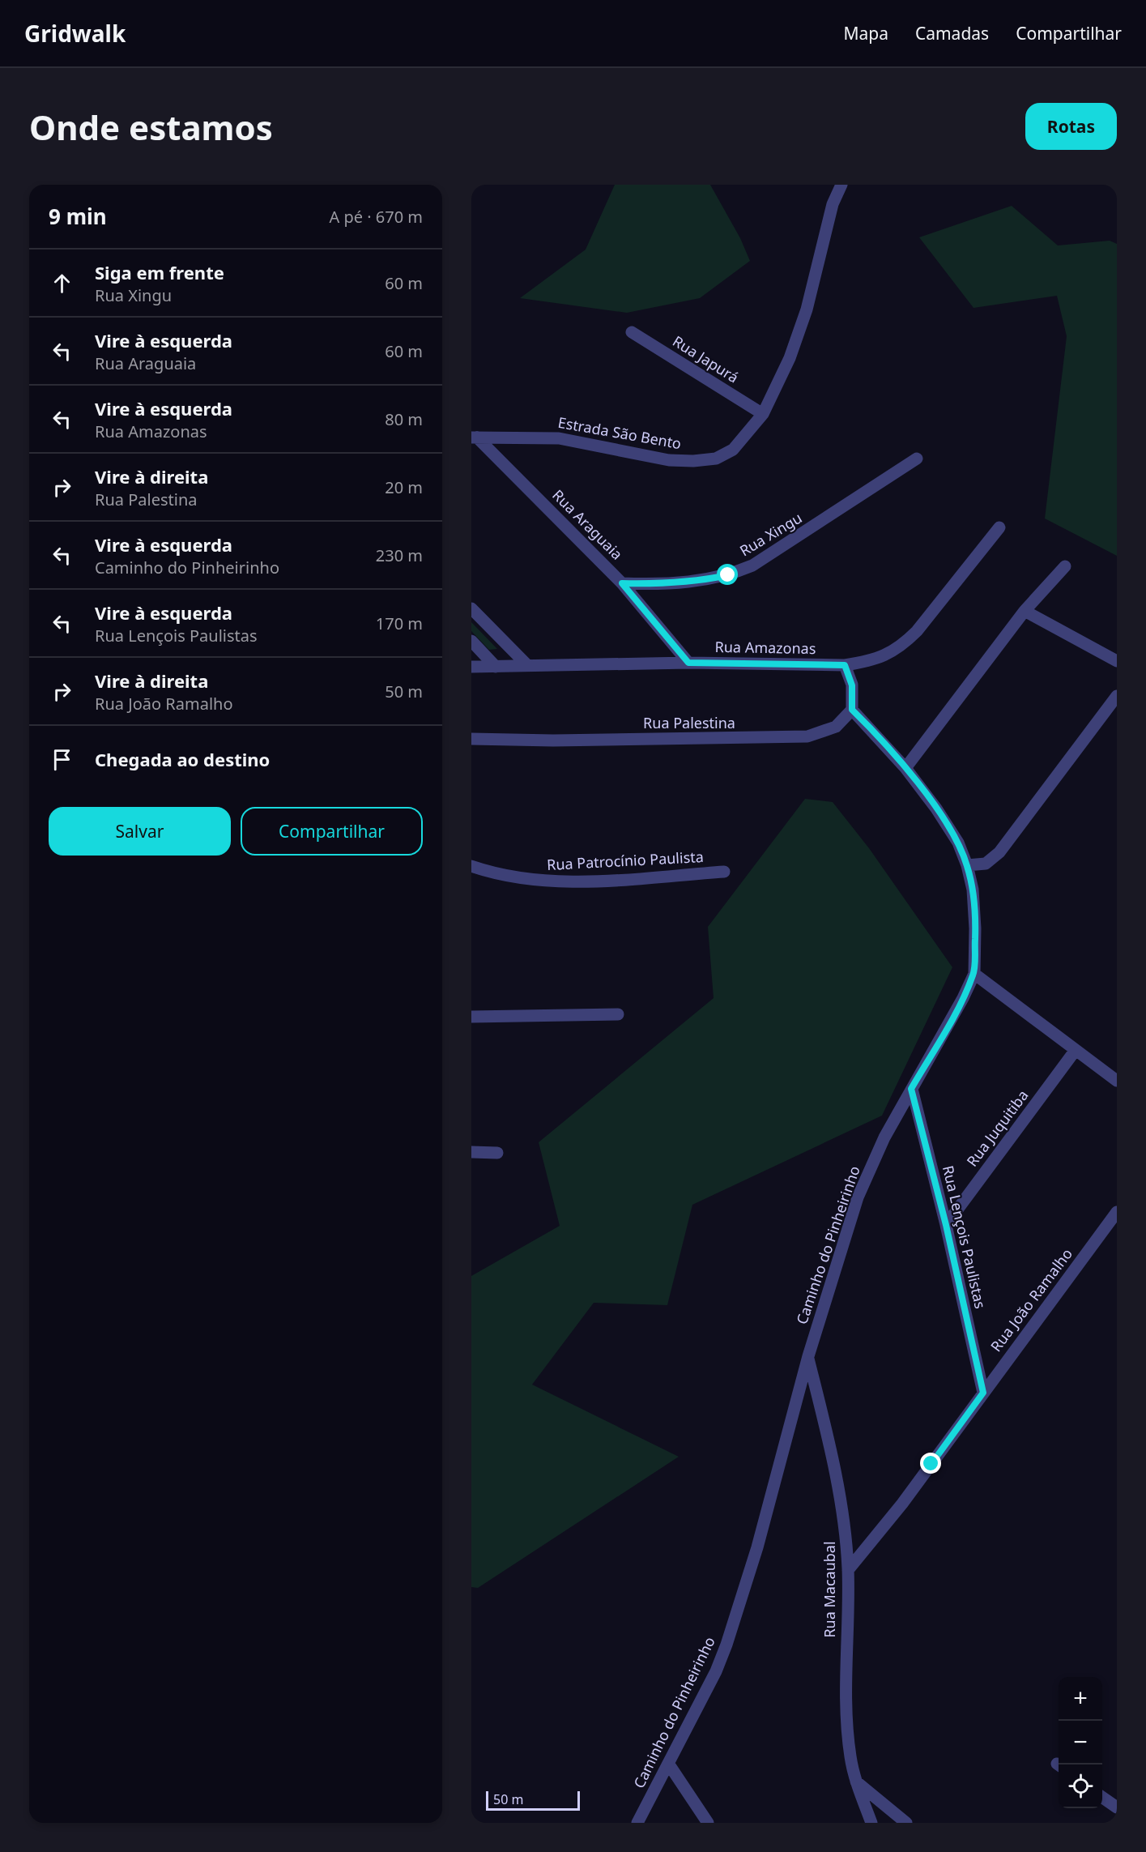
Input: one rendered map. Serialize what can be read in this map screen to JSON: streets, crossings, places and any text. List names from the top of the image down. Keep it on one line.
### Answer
{"streets":{"street":["Rua Japurá","Estrada São Bento","Rua Araguaia","Rua Xingu","Rua Amazonas","Rua Palestina","Rua Patrocínio Paulista","Rua Juquitiba","Rua Lençois Paulistas","Caminho do Pinheirinho","Rua João Ramalho","Rua Macaubal"]},"crossings":[["Rua Japurá","Estrada São Bento"],["Estrada São Bento","Rua Araguaia"],["Rua Araguaia","Rua Xingu"],["Rua Araguaia","Rua Amazonas"],["Rua Palestina","Caminho do Pinheirinho"],["Rua Juquitiba","Rua Lençois Paulistas"],["Rua Lençois Paulistas","Caminho do Pinheirinho"],["Rua Lençois Paulistas","Rua João Ramalho"],["Caminho do Pinheirinho","Rua Macaubal"],["Rua João Ramalho","Rua Macaubal"]],"scale_bar":"50 m","page":{"header":"Gridwalk","nav":["Mapa","Camadas","Compartilhar"],"buttons":["Rotas",["Salvar","Compartilhar"]],"title":"Onde estamos","heading":["9 min","A pé · 670 m"],"list":[["Siga em frente","Rua Xingu","60 m"],["Vire à esquerda","Rua Araguaia","60 m"],["Vire à esquerda","Rua Amazonas","80 m"],["Vire à direita","Rua Palestina","20 m"],["Vire à esquerda","Caminho do Pinheirinho","230 m"],["Vire à esquerda","Rua Lençois Paulistas","170 m"],["Vire à direita","Rua João Ramalho","50 m"],"Chegada ao destino"],"map_buttons":["+","−"],"scale":"50 m"}}
